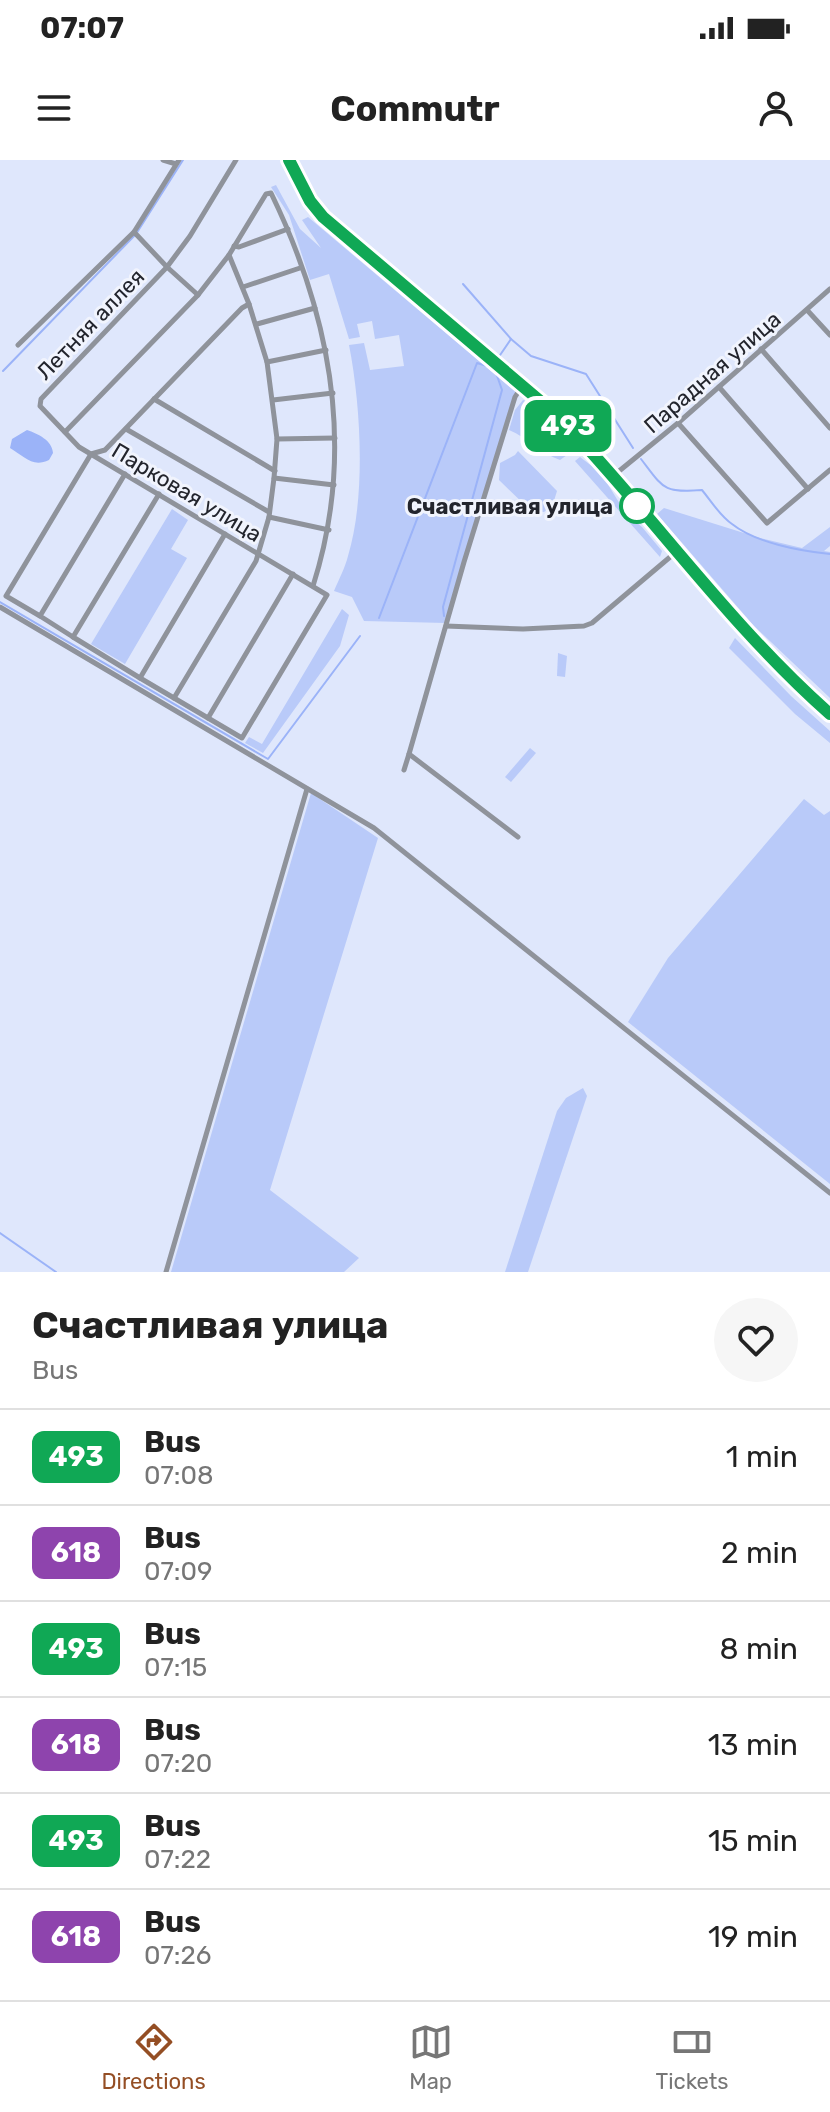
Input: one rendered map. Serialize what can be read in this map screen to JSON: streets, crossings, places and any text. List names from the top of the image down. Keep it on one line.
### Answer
{"streets":{"street":["Летняя аллея","Парадная улица","Парковая улица"]},"crossings":[["Летняя аллея","Парковая улица"]],"places":["Счастливая улица"],"lines":["bus line 493"],"page":{"status":"07:07","header":"Commutr","on_map":"493","heading":["Счастливая улица","Bus"],"list":[{"mark":"493","name":"Bus","note":"07:08","value":"1 min"},{"mark":"618","name":"Bus","note":"07:09","value":"2 min"},{"mark":"493","name":"Bus","note":"07:15","value":"8 min"},{"mark":"618","name":"Bus","note":"07:20","value":"13 min"},{"mark":"493","name":"Bus","note":"07:22","value":"15 min"},{"mark":"618","name":"Bus","note":"07:26","value":"19 min"}],"tabs":["Directions","Map","Tickets"]}}
